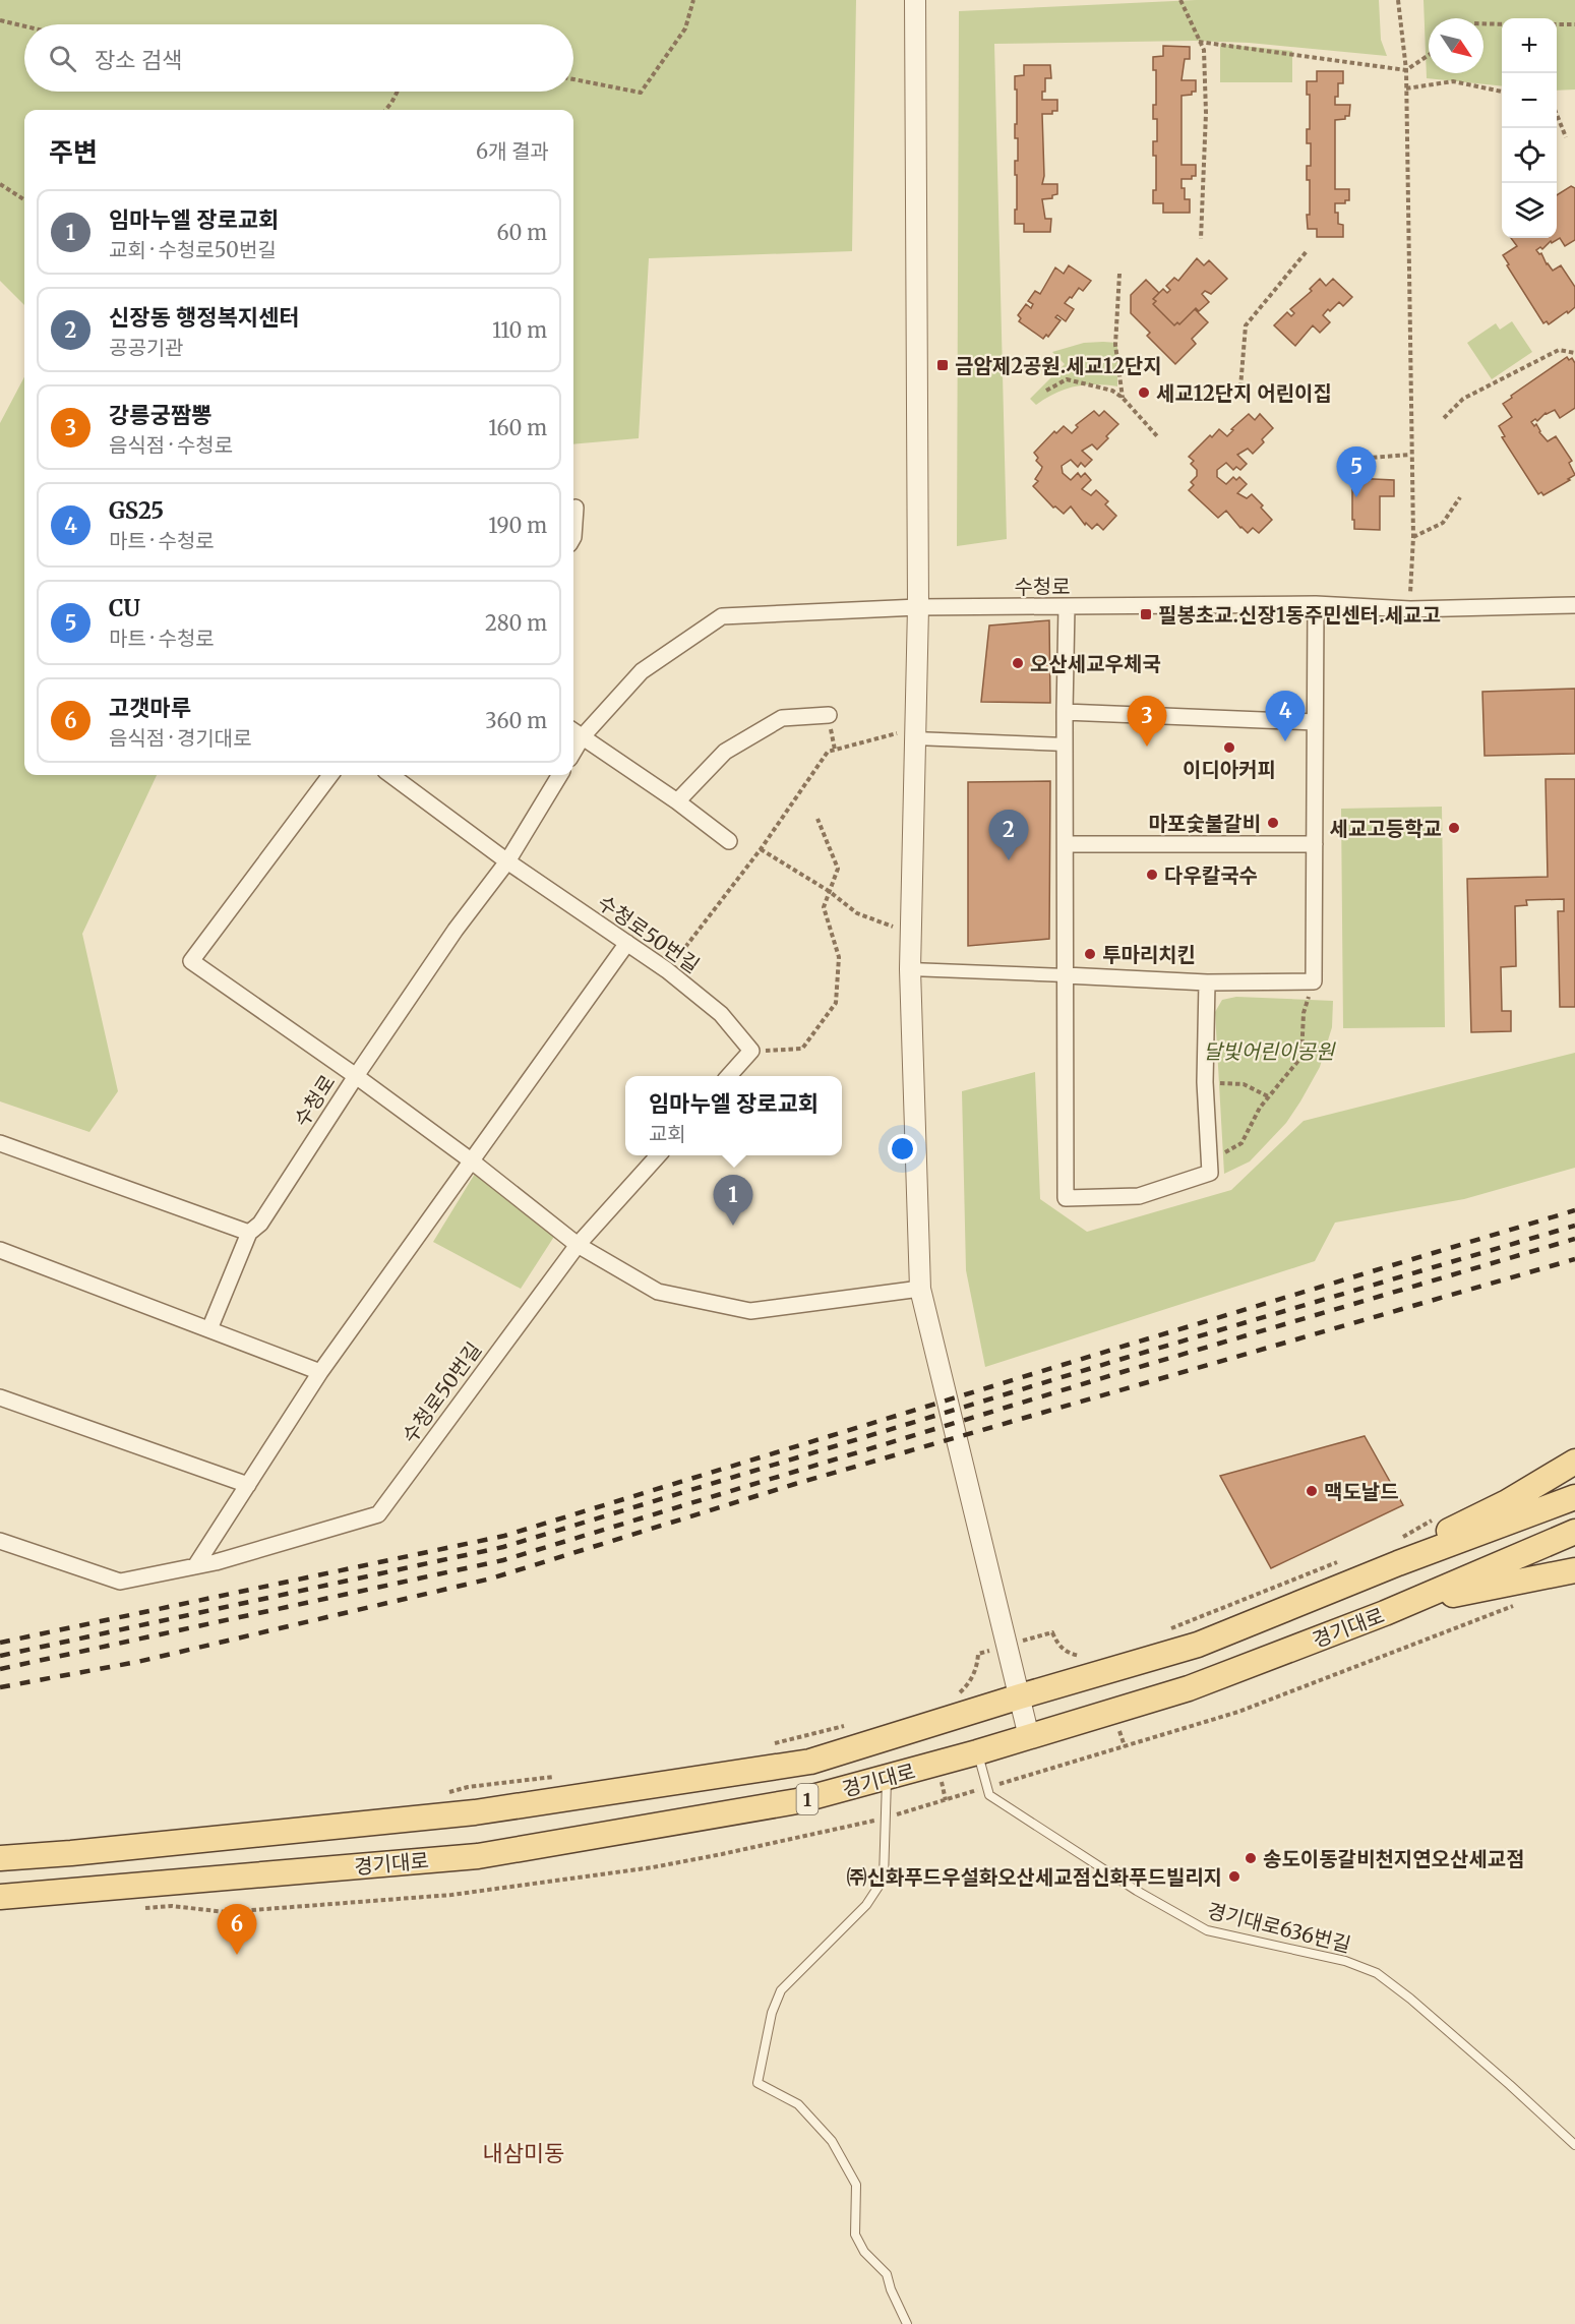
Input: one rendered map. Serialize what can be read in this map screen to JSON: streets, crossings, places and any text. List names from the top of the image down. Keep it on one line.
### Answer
{"streets":{"main road":["경기대로","1"],"street":["수청로","수청로50번길"],"lane":["경기대로636번길"]},"crossings":[["수청로","수청로50번길"],["경기대로","경기대로636번길"]],"districts":["내삼미동"],"parks":["달빛어린이공원"],"places":{"transit":["금암제2공원.세교12단지","필봉초교.신장1동주민센터.세교고"],"other":["세교12단지 어린이집","오산세교우체국","이디아커피","마포숯불갈비","세교고등학교","다우칼국수","투마리치킨","맥도날드","송도이동갈비천지연오산세교점","㈜신화푸드우설화오산세교점신화푸드빌리지"]},"north":"bottom right","page":{"map_buttons":["+","−"],"search":"장소 검색","heading":["주변","6개 결과"],"list":[{"mark":"1","name":"임마누엘 장로교회","note":"교회 · 수청로50번길","value":"60 m"},{"mark":"2","name":"신장동 행정복지센터","note":"공공기관","value":"110 m"},{"mark":"3","name":"강릉궁짬뽕","note":"음식점 · 수청로","value":"160 m"},{"mark":"4","name":"GS25","note":"마트 · 수청로","value":"190 m"},{"mark":"5","name":"CU","note":"마트 · 수청로","value":"280 m"},{"mark":"6","name":"고갯마루","note":"음식점 · 경기대로","value":"360 m"}],"pins":["5","4","3","2","1","6"],"popup":["임마누엘 장로교회","교회"]}}
